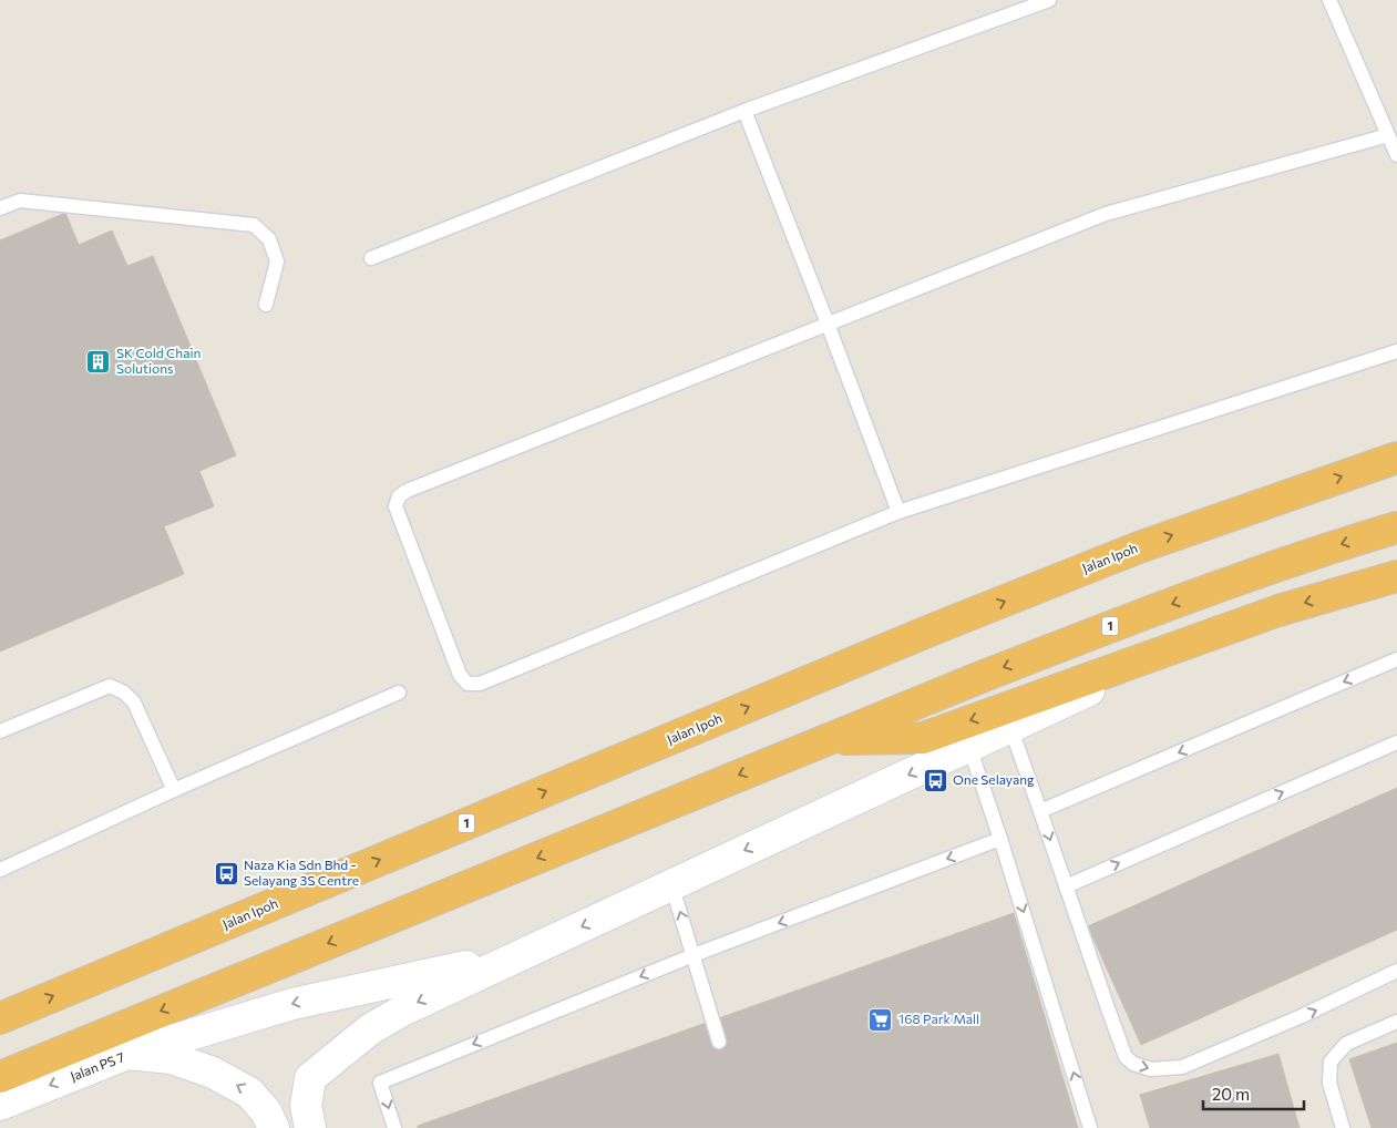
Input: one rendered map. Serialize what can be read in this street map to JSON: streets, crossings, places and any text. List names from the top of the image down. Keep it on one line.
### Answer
{"streets":{"highway":["Jalan Ipoh","1"],"street":["Jalan PS 7"]},"places":{"building":["SK Cold Chain Solutions"],"bus stop":["One Selayang","Naza Kia Sdn Bhd - Selayang 3S Centre"],"supermarket":["168 Park Mall"]},"scale_bar":"20 m"}
